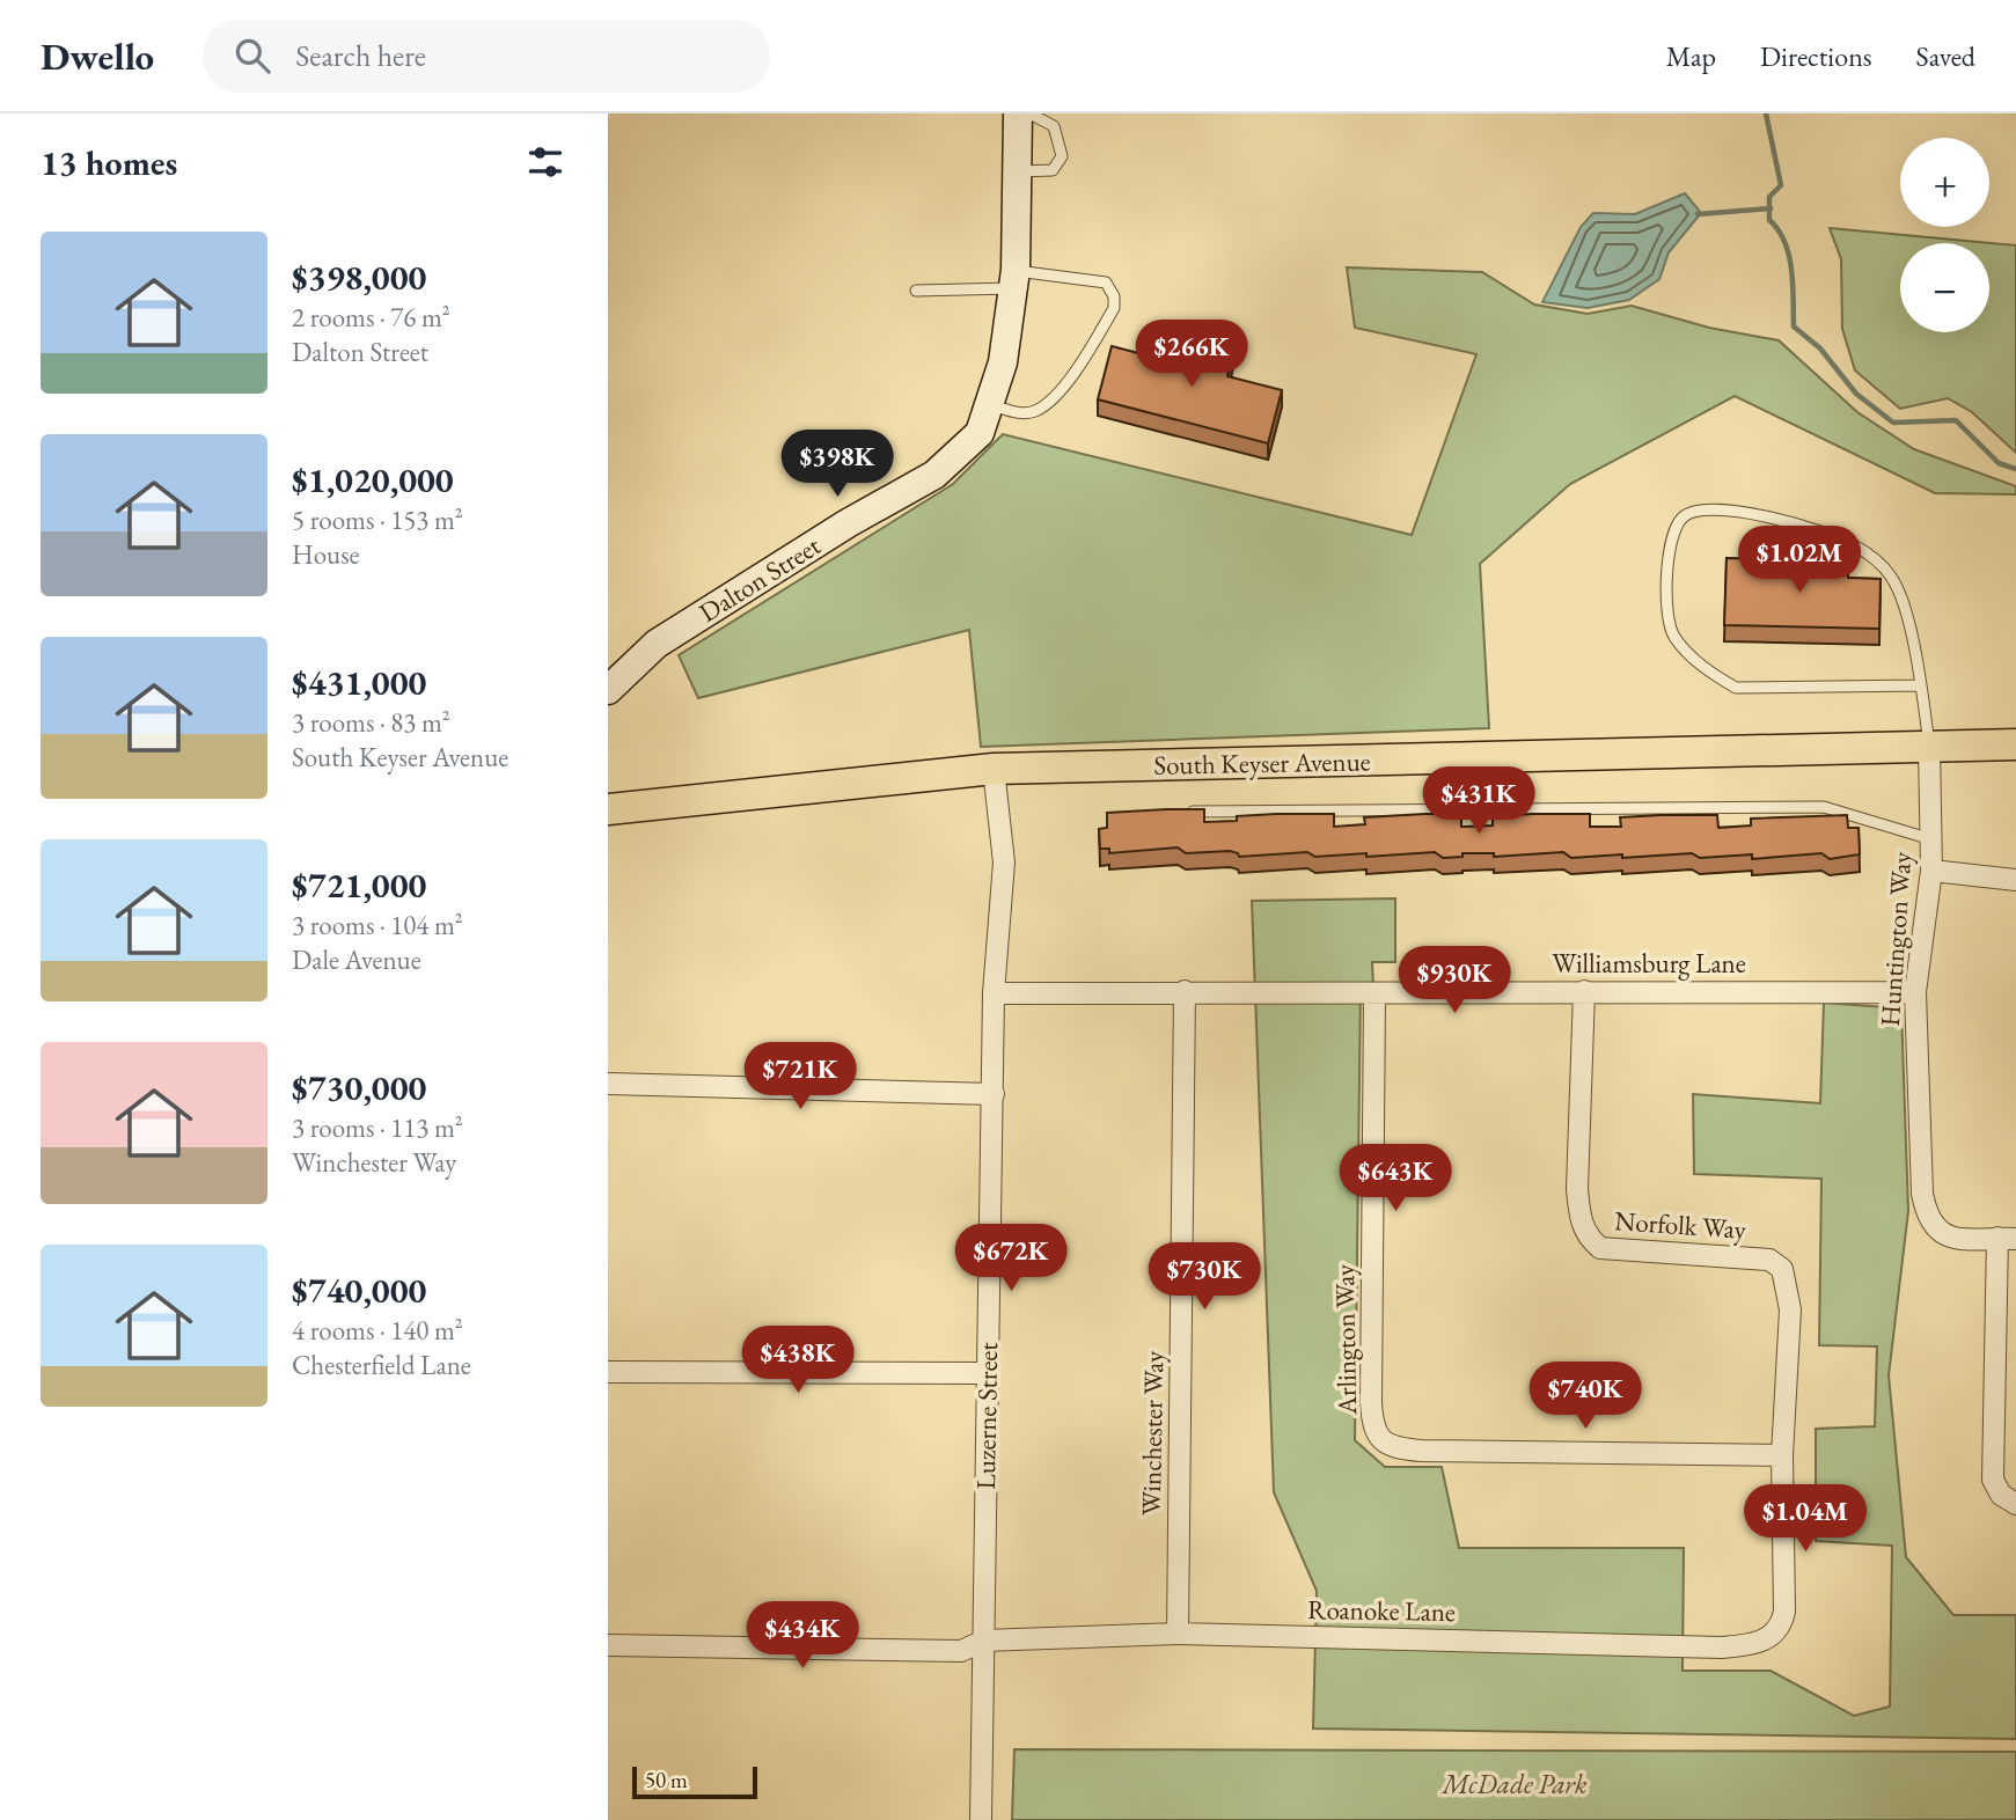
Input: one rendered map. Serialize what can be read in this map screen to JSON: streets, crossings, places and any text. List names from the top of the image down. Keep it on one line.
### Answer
{"streets":{"main road":["South Keyser Avenue"],"street":["Dalton Street","Huntington Way","Williamsburg Lane","Norfolk Way","Arlington Way","Luzerne Street","Winchester Way","Roanoke Lane"]},"crossings":[["South Keyser Avenue","Huntington Way"],["South Keyser Avenue","Luzerne Street"],["Huntington Way","Williamsburg Lane"],["Williamsburg Lane","Norfolk Way"],["Williamsburg Lane","Arlington Way"],["Williamsburg Lane","Luzerne Street"],["Williamsburg Lane","Winchester Way"],["Norfolk Way","Arlington Way"],["Norfolk Way","Roanoke Lane"],["Luzerne Street","Roanoke Lane"],["Winchester Way","Roanoke Lane"]],"parks":["McDade Park"],"scale_bar":"50 m","page":{"header":"Dwello","search":"Search here","nav":["Map","Directions","Saved"],"heading":"13 homes","map_buttons":["+","−"],"list":[{"name":"$398,000","note":"2 rooms · 76 m² · Dalton Street"},{"name":"$1,020,000","note":"5 rooms · 153 m² · House"},{"name":"$431,000","note":"3 rooms · 83 m² · South Keyser Avenue"},{"name":"$721,000","note":"3 rooms · 104 m² · Dale Avenue"},{"name":"$730,000","note":"3 rooms · 113 m² · Winchester Way"},{"name":"$740,000","note":"4 rooms · 140 m² · Chesterfield Lane"}],"price":["$266K","$398K","$1.02M","$431K","$930K","$721K","$643K","$672K","$730K","$438K","$740K","$1.04M","$434K"],"scale":"50 m"}}
